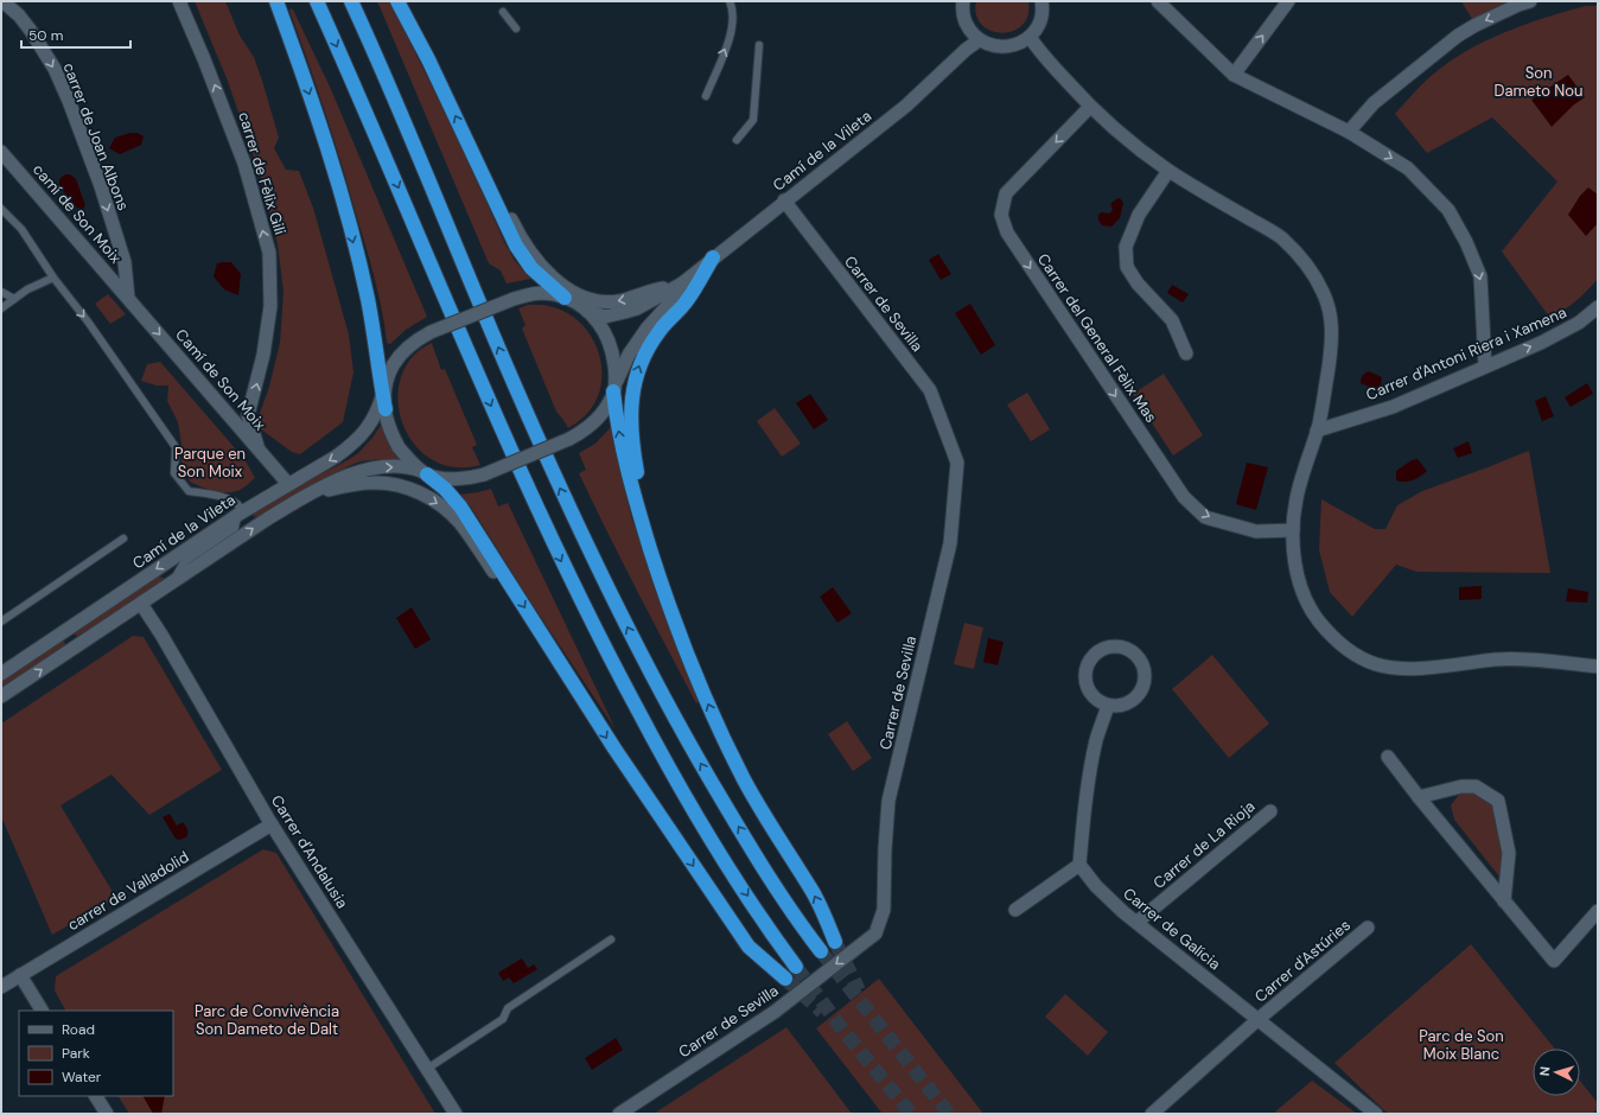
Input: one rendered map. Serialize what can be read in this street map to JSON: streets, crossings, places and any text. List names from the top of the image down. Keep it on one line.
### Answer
{"streets":{"street":["carrer de Joan Albons","Camí de la Vileta","carrer de Fèlix Gili","camí de Son Moix","Carrer de Sevilla","Carrer del General Fèlix Mas","Carrer d'Antoni Riera i Xamena","Camí de Son Moix","Carrer de La Rioja","Carrer d'Andalusia","carrer de Valladolid","Carrer de Galícia","Carrer d'Astúries"]},"crossings":[["carrer de Joan Albons","camí de Son Moix"],["carrer de Joan Albons","Camí de Son Moix"],["Camí de la Vileta","Carrer de Sevilla"],["Camí de la Vileta","Camí de Son Moix"],["carrer de Fèlix Gili","Camí de Son Moix"],["camí de Son Moix","Camí de Son Moix"],["Carrer de La Rioja","Carrer de Galícia"],["Carrer d'Andalusia","carrer de Valladolid"],["Carrer de Galícia","Carrer d'Astúries"]],"one_way":["carrer de Joan Albons","carrer de Fèlix Gili","Carrer de Sevilla","Carrer d'Antoni Riera i Xamena","Camí de Son Moix"],"parks":["Son Dameto Nou","Parque en Son Moix","Parc de Convivència Son Dameto de Dalt","Parc de Son Moix Blanc"],"legend":["Road","Park","Water"],"scale_bar":"50 m","north":"left"}
